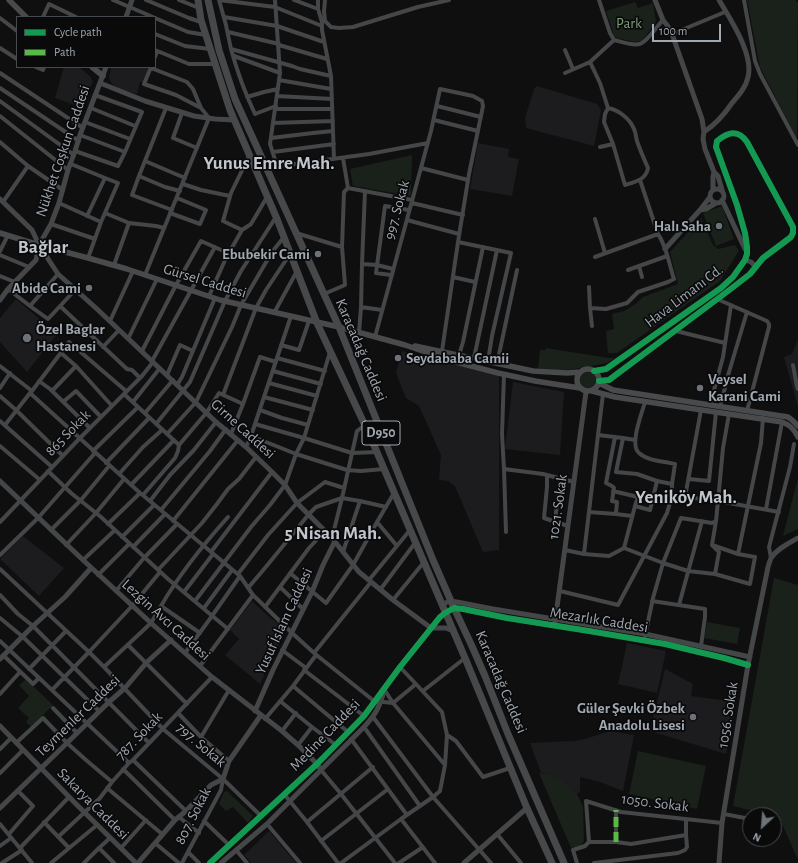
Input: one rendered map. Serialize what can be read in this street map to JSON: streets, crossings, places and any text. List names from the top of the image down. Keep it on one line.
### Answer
{"streets":{"highway":["Karacadağ Caddesi","D950"],"main road":["Gürsel Caddesi"],"street":["Nükhet Coşkun Caddesi","997. Sokak","Hava Limanı Cd.","Girne Caddesi","865 Sokak","1021. Sokak","Lezgin Avcı Caddesi","Mezarlık Caddesi","Yusuf İslam Caddesi","1056. Sokak","Teymenler Caddesi","Medine Caddesi","787. Sokak","797. Sokak","1050. Sokak","Sakarya Caddesi","807. Sokak"]},"crossings":[["Nükhet Coşkun Caddesi","Gürsel Caddesi"],["Nükhet Coşkun Caddesi","Girne Caddesi"],["997. Sokak","Gürsel Caddesi"],["Gürsel Caddesi","Karacadağ Caddesi"],["Gürsel Caddesi","Girne Caddesi"],["Gürsel Caddesi","865 Sokak"],["Hava Limanı Cd.","1021. Sokak"],["Karacadağ Caddesi","Mezarlık Caddesi"],["Karacadağ Caddesi","Medine Caddesi"],["Girne Caddesi","865 Sokak"],["Girne Caddesi","Yusuf İslam Caddesi"],["Girne Caddesi","Medine Caddesi"],["865 Sokak","Lezgin Avcı Caddesi"],["1021. Sokak","Mezarlık Caddesi"],["Lezgin Avcı Caddesi","Yusuf İslam Caddesi"],["Lezgin Avcı Caddesi","Teymenler Caddesi"],["Lezgin Avcı Caddesi","Medine Caddesi"],["Lezgin Avcı Caddesi","787. Sokak"],["Mezarlık Caddesi","1056. Sokak"],["1056. Sokak","1050. Sokak"],["Teymenler Caddesi","797. Sokak"],["Teymenler Caddesi","Sakarya Caddesi"],["Medine Caddesi","797. Sokak"],["787. Sokak","797. Sokak"],["787. Sokak","Sakarya Caddesi"],["797. Sokak","807. Sokak"]],"districts":["Yunus Emre Mah.","Bağlar","Yeniköy Mah.","5 Nisan Mah."],"parks":["Park"],"places":["Halı Saha","Ebubekir Cami","Abide Cami","Özel Baglar Hastanesi","Seydababa Camii","Veysel Karani Cami","Güler Şevki Özbek Anadolu Lisesi"],"legend":["Cycle path","Path"],"scale_bar":"100 m","north":"bottom left"}
